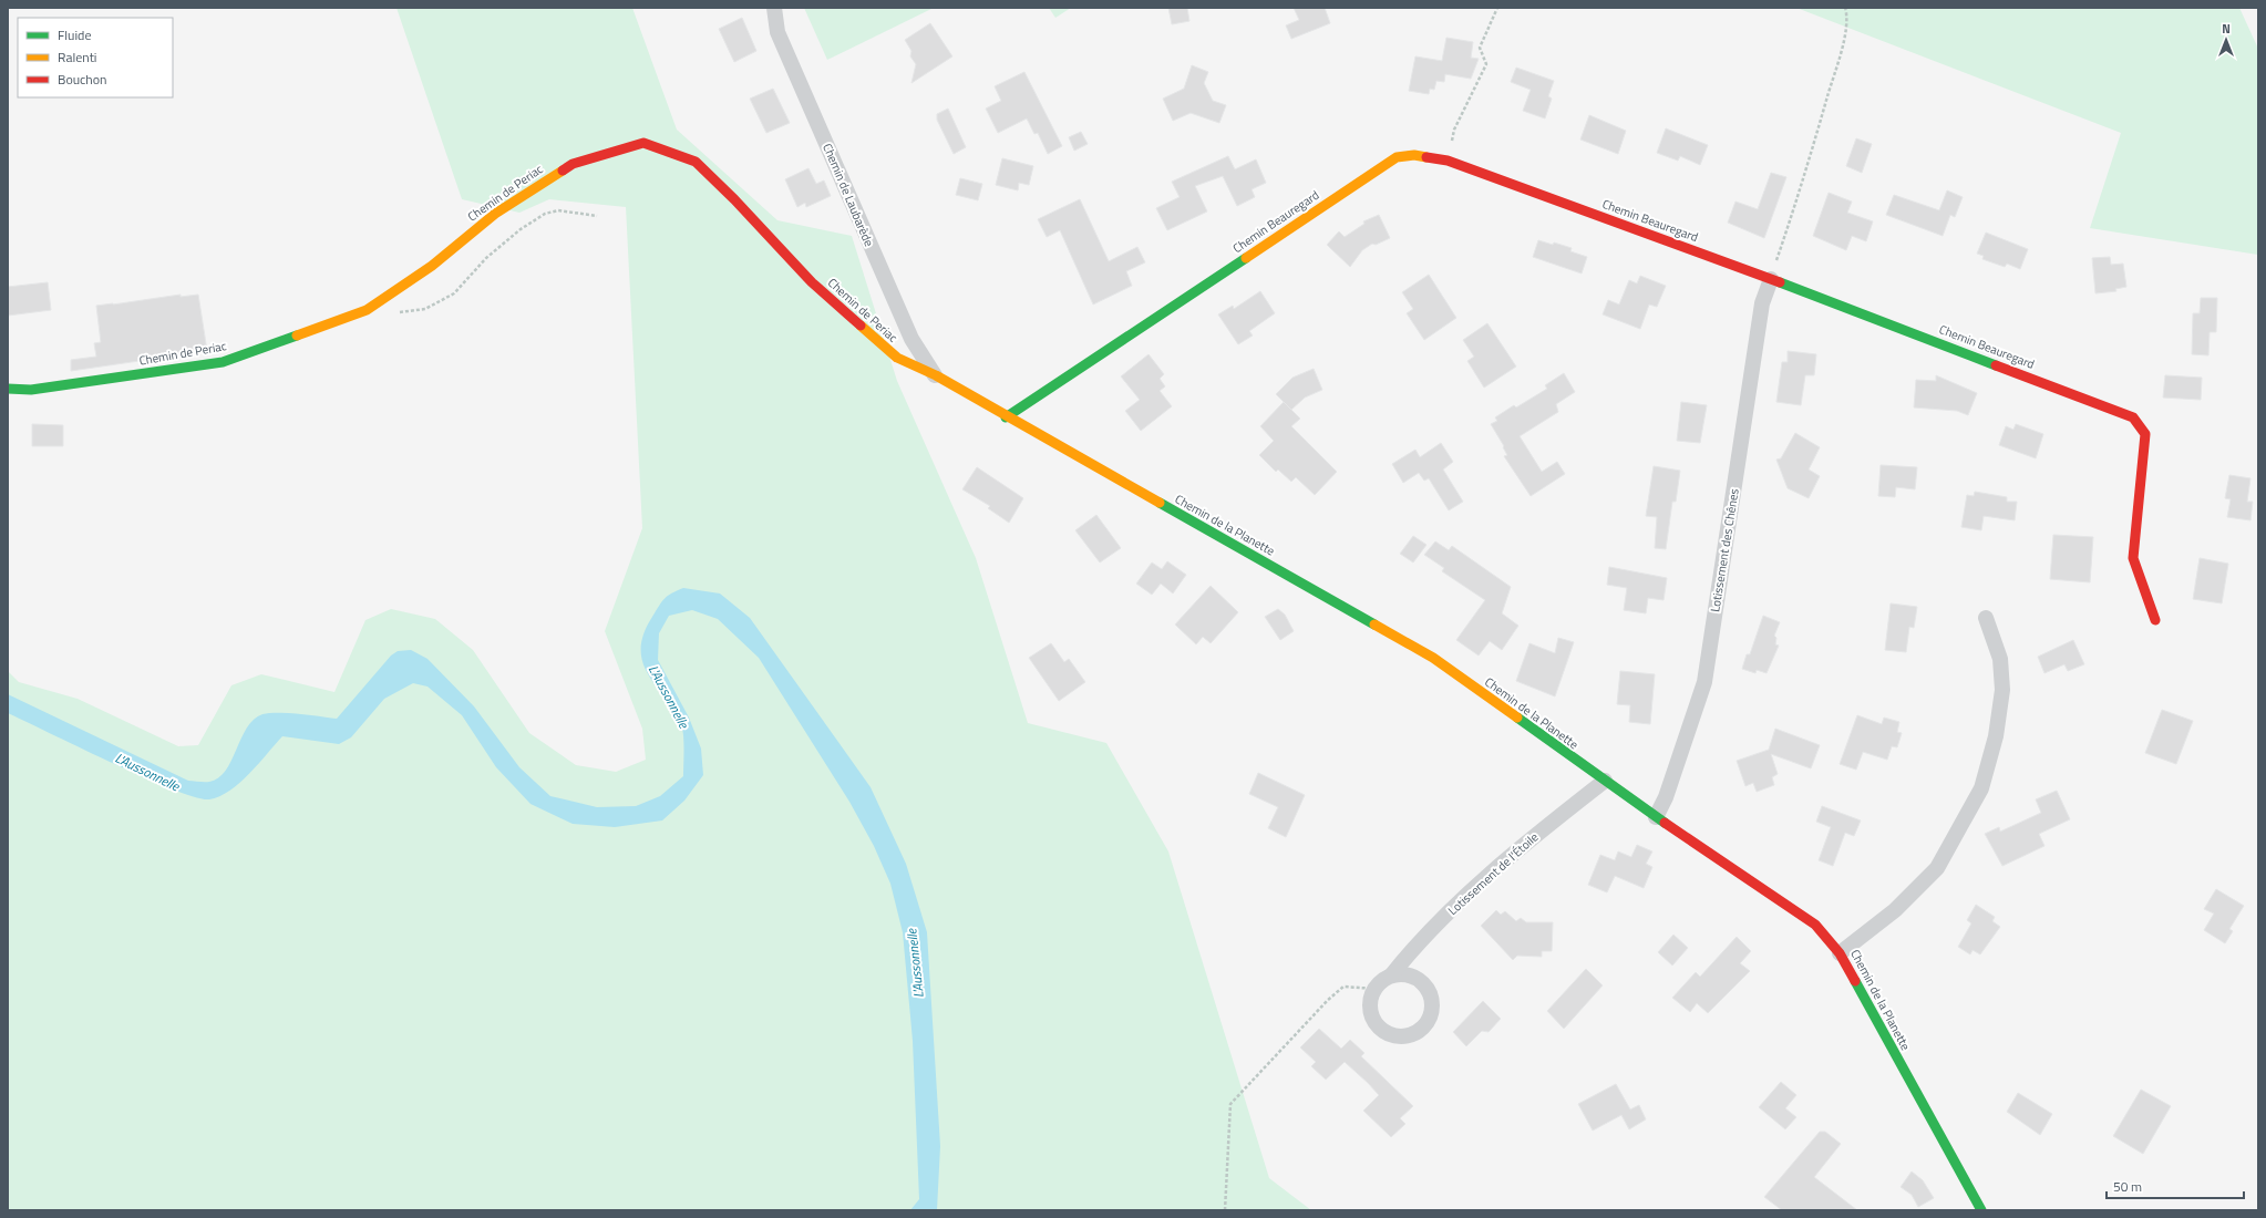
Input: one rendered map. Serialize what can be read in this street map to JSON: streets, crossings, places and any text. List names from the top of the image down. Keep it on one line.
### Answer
{"streets":{"street":["Chemin de Periac","Chemin de Laubarède","Chemin Beauregard","Chemin de la Planette","Lotissement des Chênes","Lotissement de l'Étoile"]},"crossings":[["Chemin de Periac","Chemin de Laubarède"],["Chemin de Periac","Chemin de la Planette"],["Chemin de Laubarède","Chemin de la Planette"],["Chemin Beauregard","Chemin de la Planette"],["Chemin Beauregard","Lotissement des Chênes"],["Chemin de la Planette","Lotissement des Chênes"],["Chemin de la Planette","Lotissement de l'Étoile"]],"water":["L'Aussonnelle"],"legend":["Fluide","Ralenti","Bouchon"],"scale_bar":"50 m","north":"top"}
